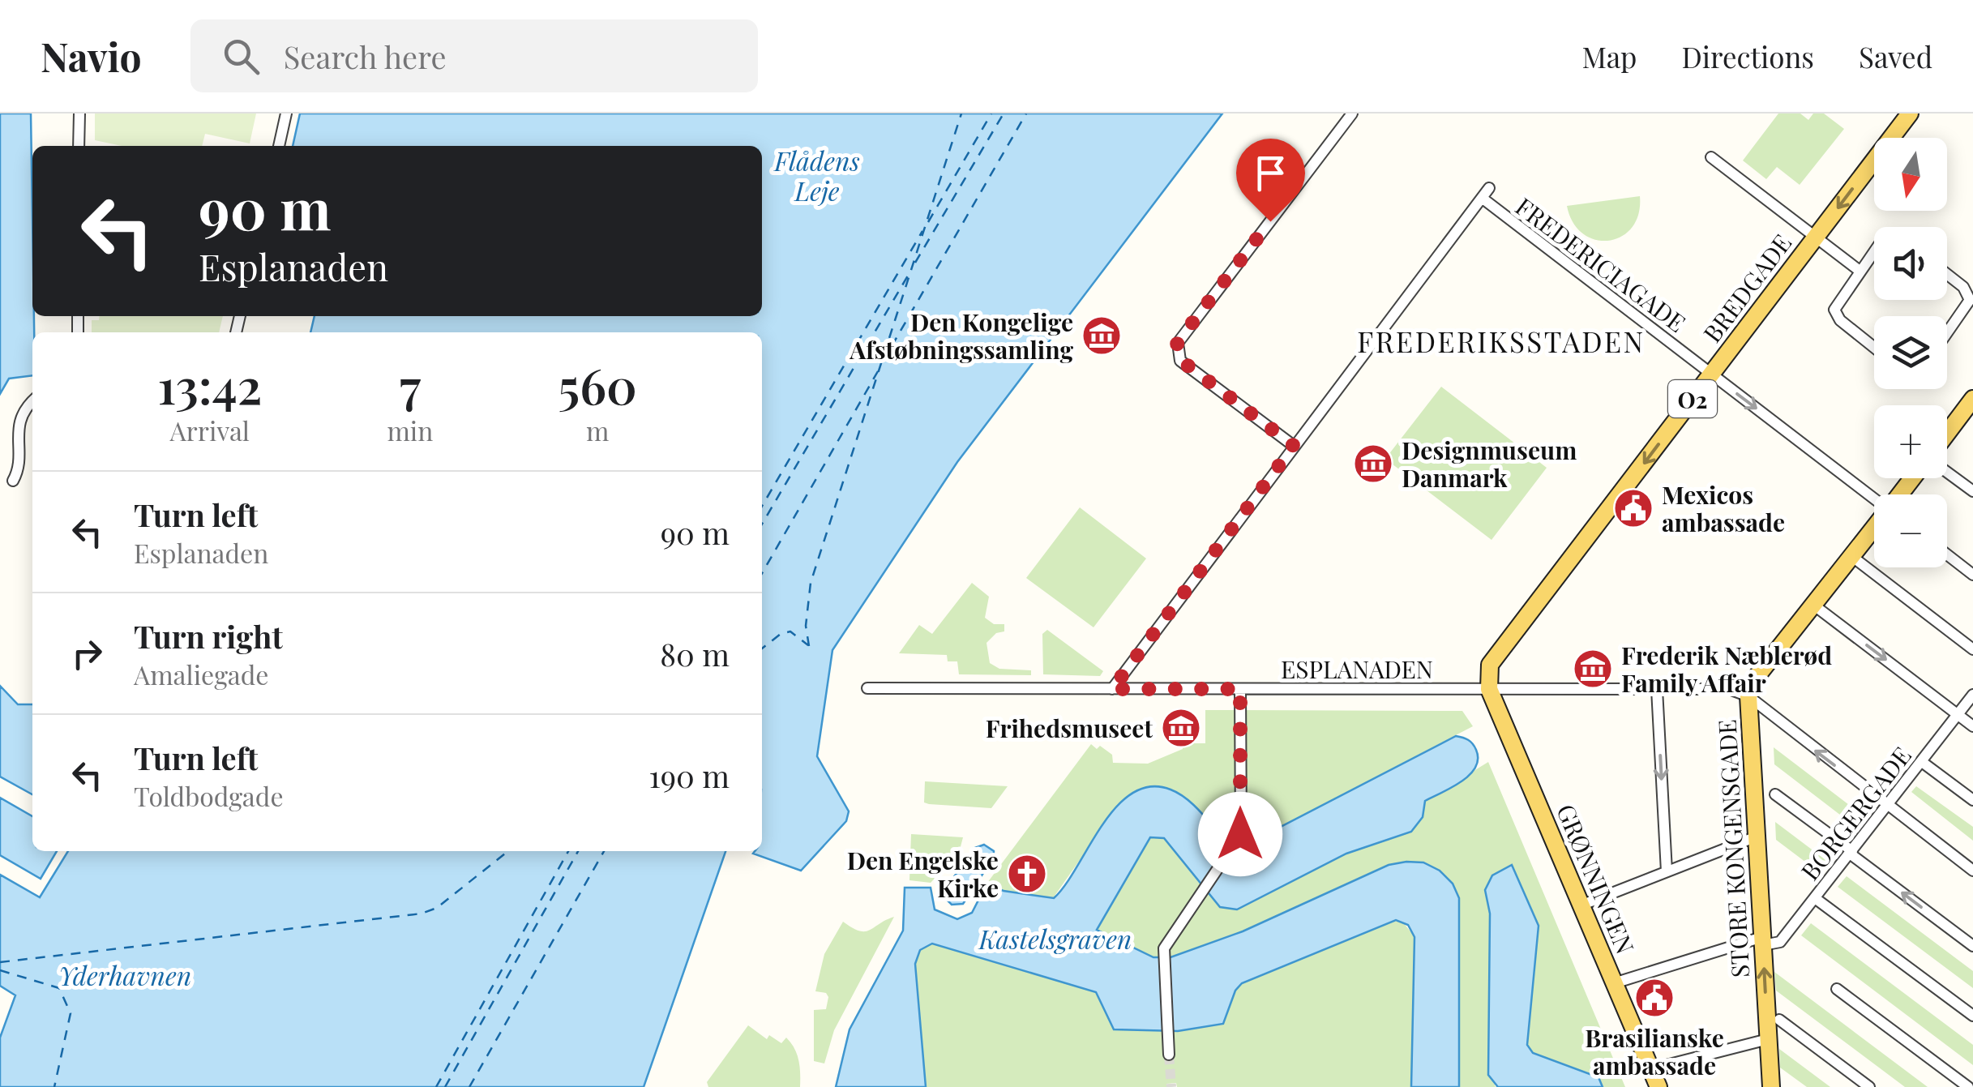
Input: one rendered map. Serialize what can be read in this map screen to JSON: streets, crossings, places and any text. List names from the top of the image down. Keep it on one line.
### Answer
{"streets":{"main road":["BREDGADE","O2","STORE KONGENSGADE","GRØNNINGEN"],"street":["FREDERICIAGADE","ESPLANADEN","BORGERGADE"]},"crossings":[["FREDERICIAGADE","BREDGADE"],["BREDGADE","ESPLANADEN"],["BREDGADE","GRØNNINGEN"],["ESPLANADEN","STORE KONGENSGADE"],["ESPLANADEN","GRØNNINGEN"],["BORGERGADE","STORE KONGENSGADE"],["BORGERGADE","GRØNNINGEN"]],"one_way":["FREDERICIAGADE","BREDGADE"],"districts":["FREDERIKSSTADEN"],"water":["Flådens Leje","Kastelsgraven","Yderhavnen"],"places":{"museum":["Den Kongelige Afstøbningssamling","Designmuseum Danmark","Frederik Næblerød Family Affair","Frihedsmuseet"],"public building":["Mexicos ambassade","Brasilianske ambassade"],"church":["Den Engelske Kirke"]},"north":"bottom","page":{"header":"Navio","search":"Search here","nav":["Map","Directions","Saved"],"map_buttons":["+","−"],"turn":["90 m","Esplanaden"],"eta":["13:42","Arrival","7","min","560","m"],"list":[{"name":"Turn left","note":"Esplanaden","value":"90 m"},{"name":"Turn right","note":"Amaliegade","value":"80 m"},{"name":"Turn left","note":"Toldbodgade","value":"190 m"}]}}
